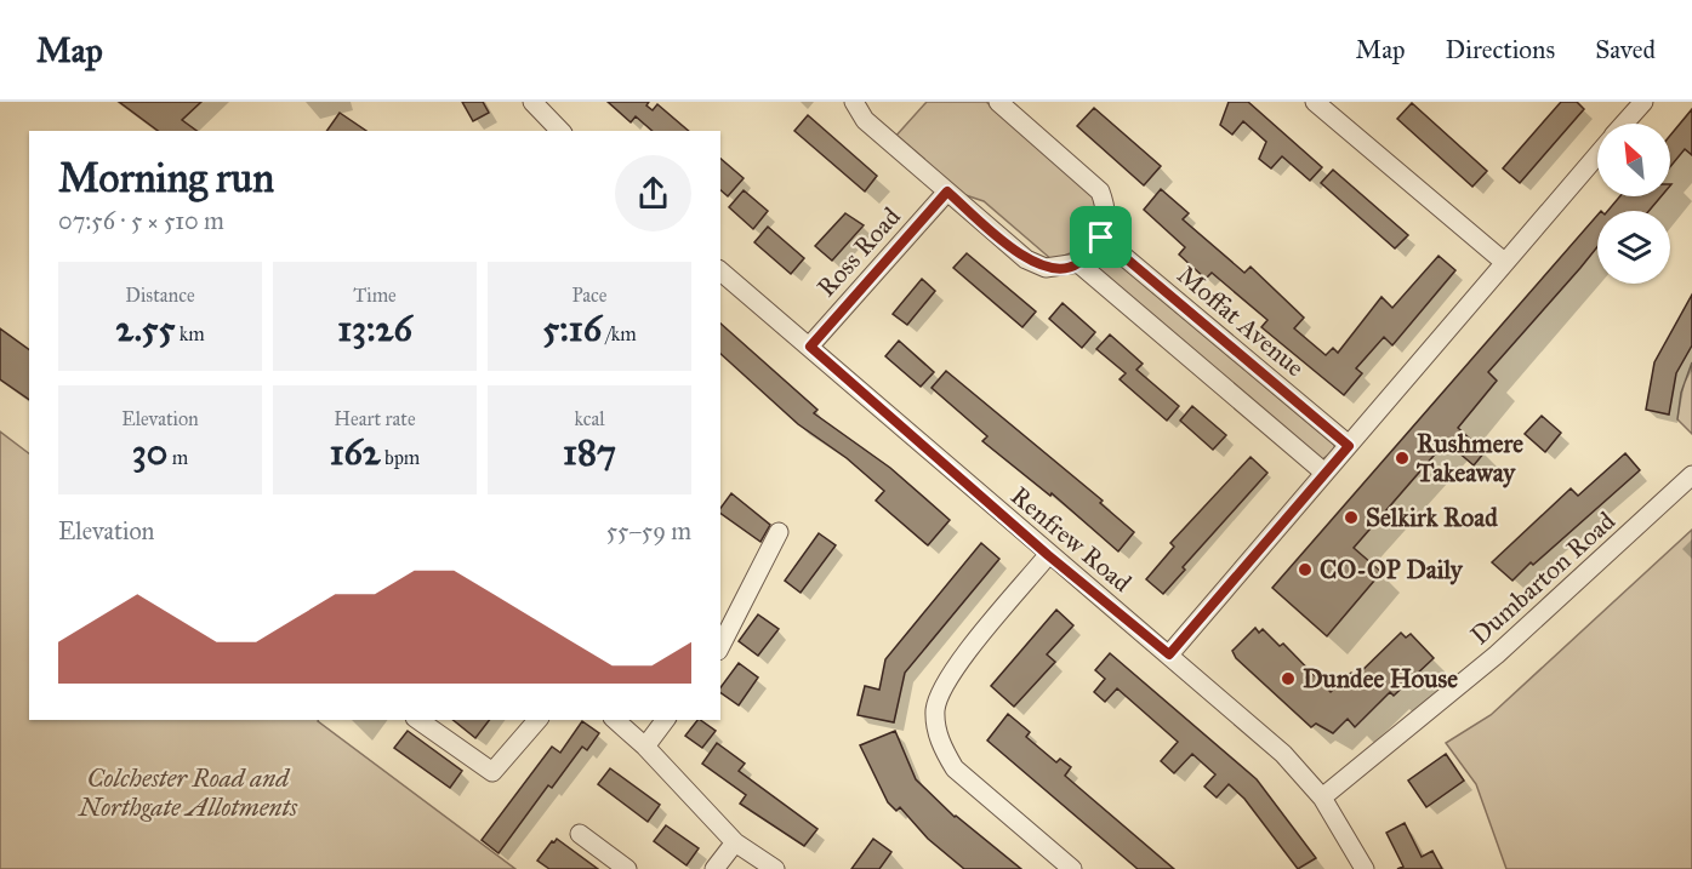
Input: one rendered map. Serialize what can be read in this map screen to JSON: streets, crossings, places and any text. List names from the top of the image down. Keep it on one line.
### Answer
{"streets":{"street":["Ross Road","Moffat Avenue","Renfrew Road","Dumbarton Road"]},"crossings":[["Ross Road","Renfrew Road"],["Renfrew Road","Dumbarton Road"]],"parks":["Colchester Road and Northgate Allotments"],"places":["Rushmere Takeaway","Selkirk Road","CO-OP Daily","Dundee House"],"north":"top left","page":{"header":"Map","nav":["Map","Directions","Saved"],"heading":["Morning run","07:56 · 5 × 510 m"],"stats":[["Distance","2.55 km"],["Time","13:26"],["Pace","5:16 /km"],["Elevation","30 m"],["Heart rate","162 bpm"],["kcal","187"]],"chart":["Elevation","55–59 m"]}}
